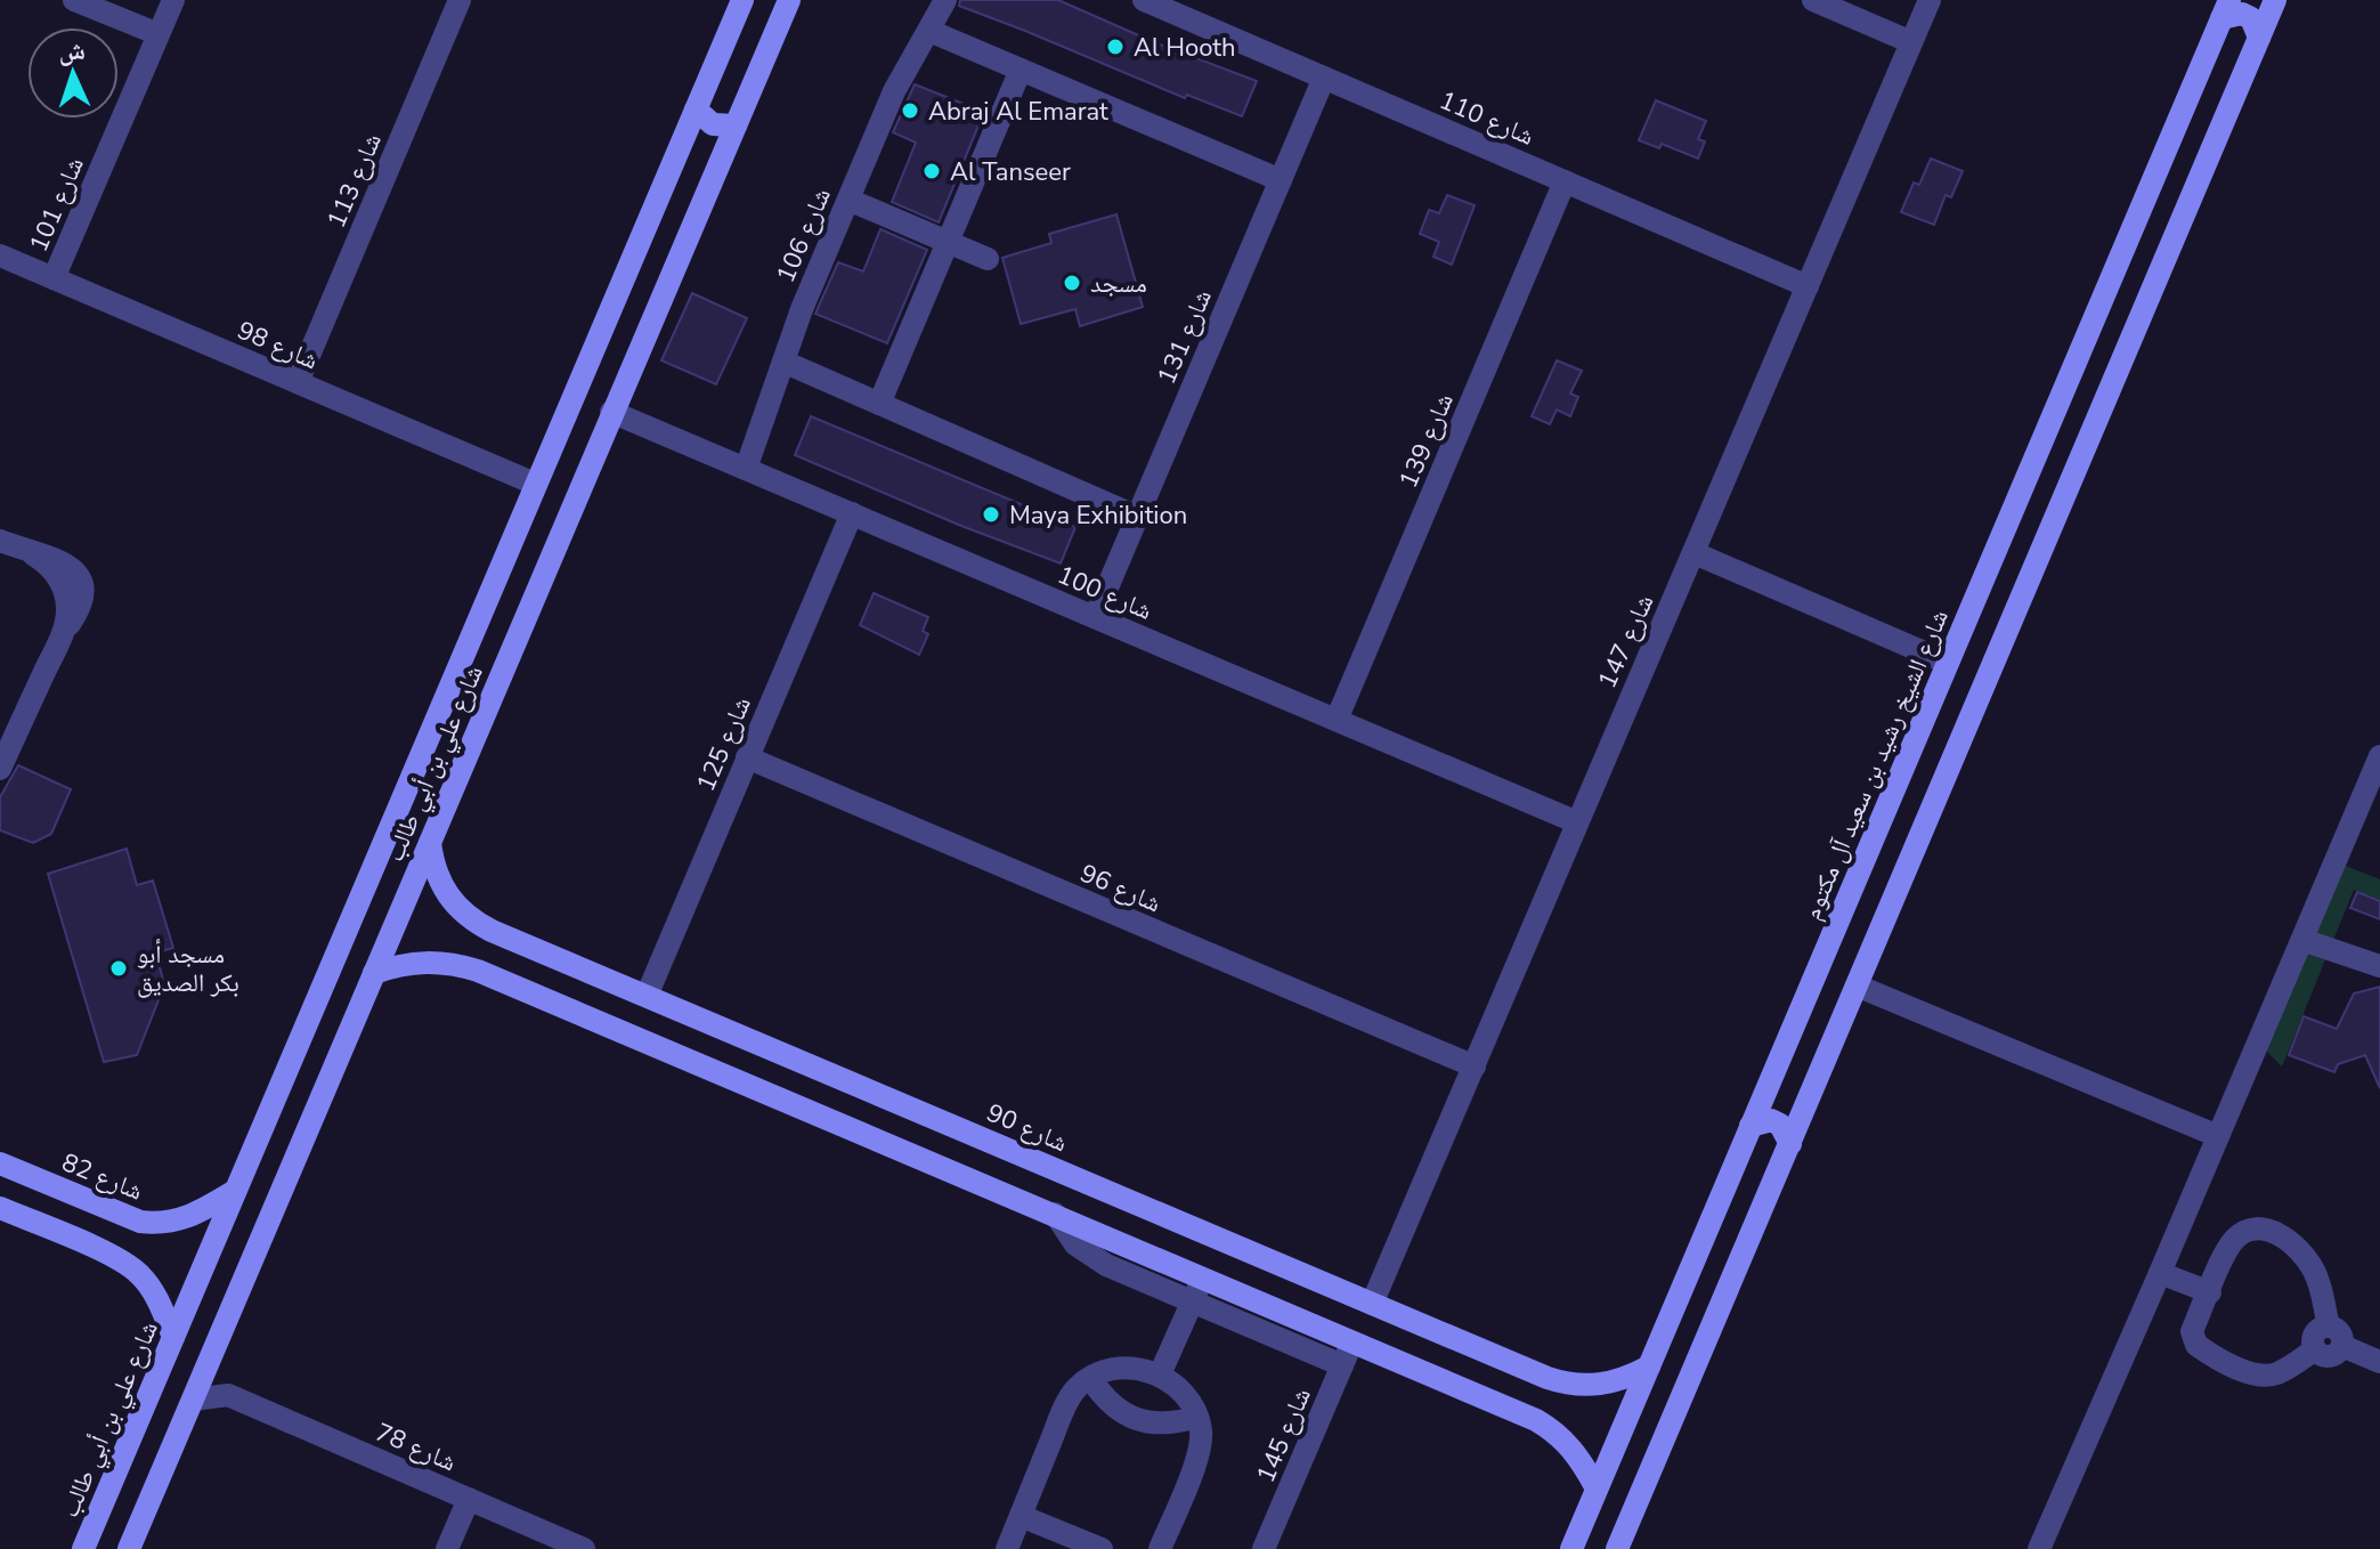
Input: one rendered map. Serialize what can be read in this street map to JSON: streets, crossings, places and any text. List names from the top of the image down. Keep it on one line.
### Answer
{"streets":{"street":["شارع 110","شارع 113","شارع 101","شارع 106","شارع 131","شارع 98","شارع 139","شارع 100","شارع 147","شارع 125","شارع علي بن أبي طالب","شارع الشيخ رشيد بن سعيد آل مكتوم","شارع 96","شارع 90","شارع 82","شارع 145","شارع 78"]},"crossings":[["شارع 110","شارع 131"],["شارع 110","شارع 139"],["شارع 110","شارع 147"],["شارع 113","شارع 98"],["شارع 101","شارع 98"],["شارع 106","شارع 100"],["شارع 131","شارع 100"],["شارع 98","شارع علي بن أبي طالب"],["شارع 139","شارع 100"],["شارع 100","شارع 147"],["شارع 100","شارع 125"],["شارع 100","شارع علي بن أبي طالب"],["شارع 147","شارع 96"],["شارع 147","شارع 90"],["شارع 125","شارع 96"],["شارع 125","شارع 90"],["شارع علي بن أبي طالب","شارع 90"],["شارع علي بن أبي طالب","شارع 82"],["شارع الشيخ رشيد بن سعيد آل مكتوم","شارع 90"]],"places":["Al Hooth","Abraj Al Emarat","Al Tanseer","مسجد","Maya Exhibition","مسجد أبو بكر الصديق"],"north":"top"}
